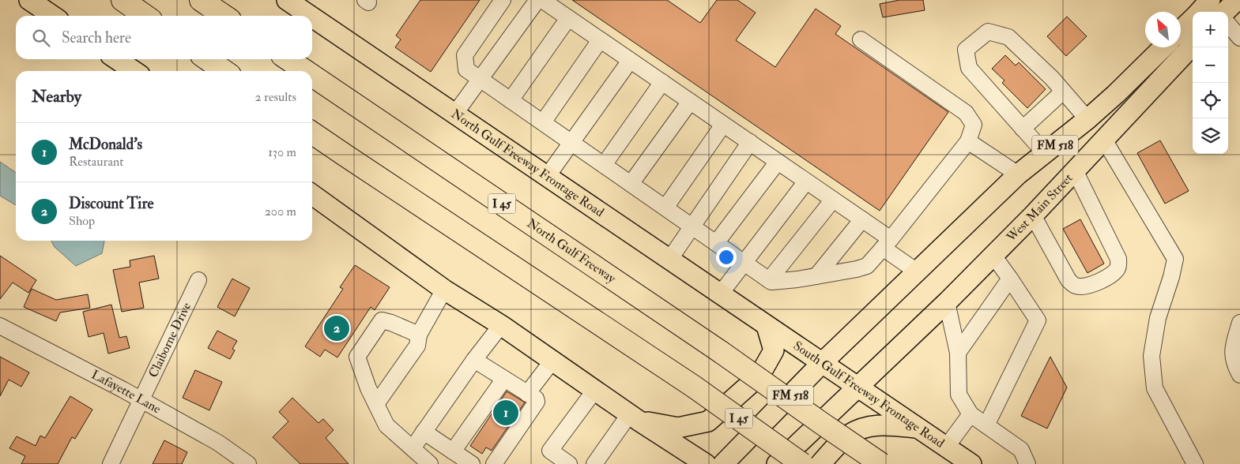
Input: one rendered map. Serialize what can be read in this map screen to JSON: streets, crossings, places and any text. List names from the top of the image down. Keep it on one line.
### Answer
{"streets":{"highway":["I 45","North Gulf Freeway"],"main road":["FM 518","North Gulf Freeway Frontage Road","West Main Street","South Gulf Freeway Frontage Road"],"street":["Claiborne Drive","Lafayette Lane"]},"crossings":[["FM 518","I 45"],["FM 518","West Main Street"],["FM 518","South Gulf Freeway Frontage Road"],["North Gulf Freeway Frontage Road","South Gulf Freeway Frontage Road"],["Claiborne Drive","Lafayette Lane"]],"north":"top left","page":{"map_buttons":["+","−"],"search":"Search here","heading":["Nearby","2 results"],"list":[{"mark":"1","name":"McDonald's","note":"Restaurant","value":"130 m"},{"mark":"2","name":"Discount Tire","note":"Shop","value":"200 m"}],"pins":["2","1"]}}
